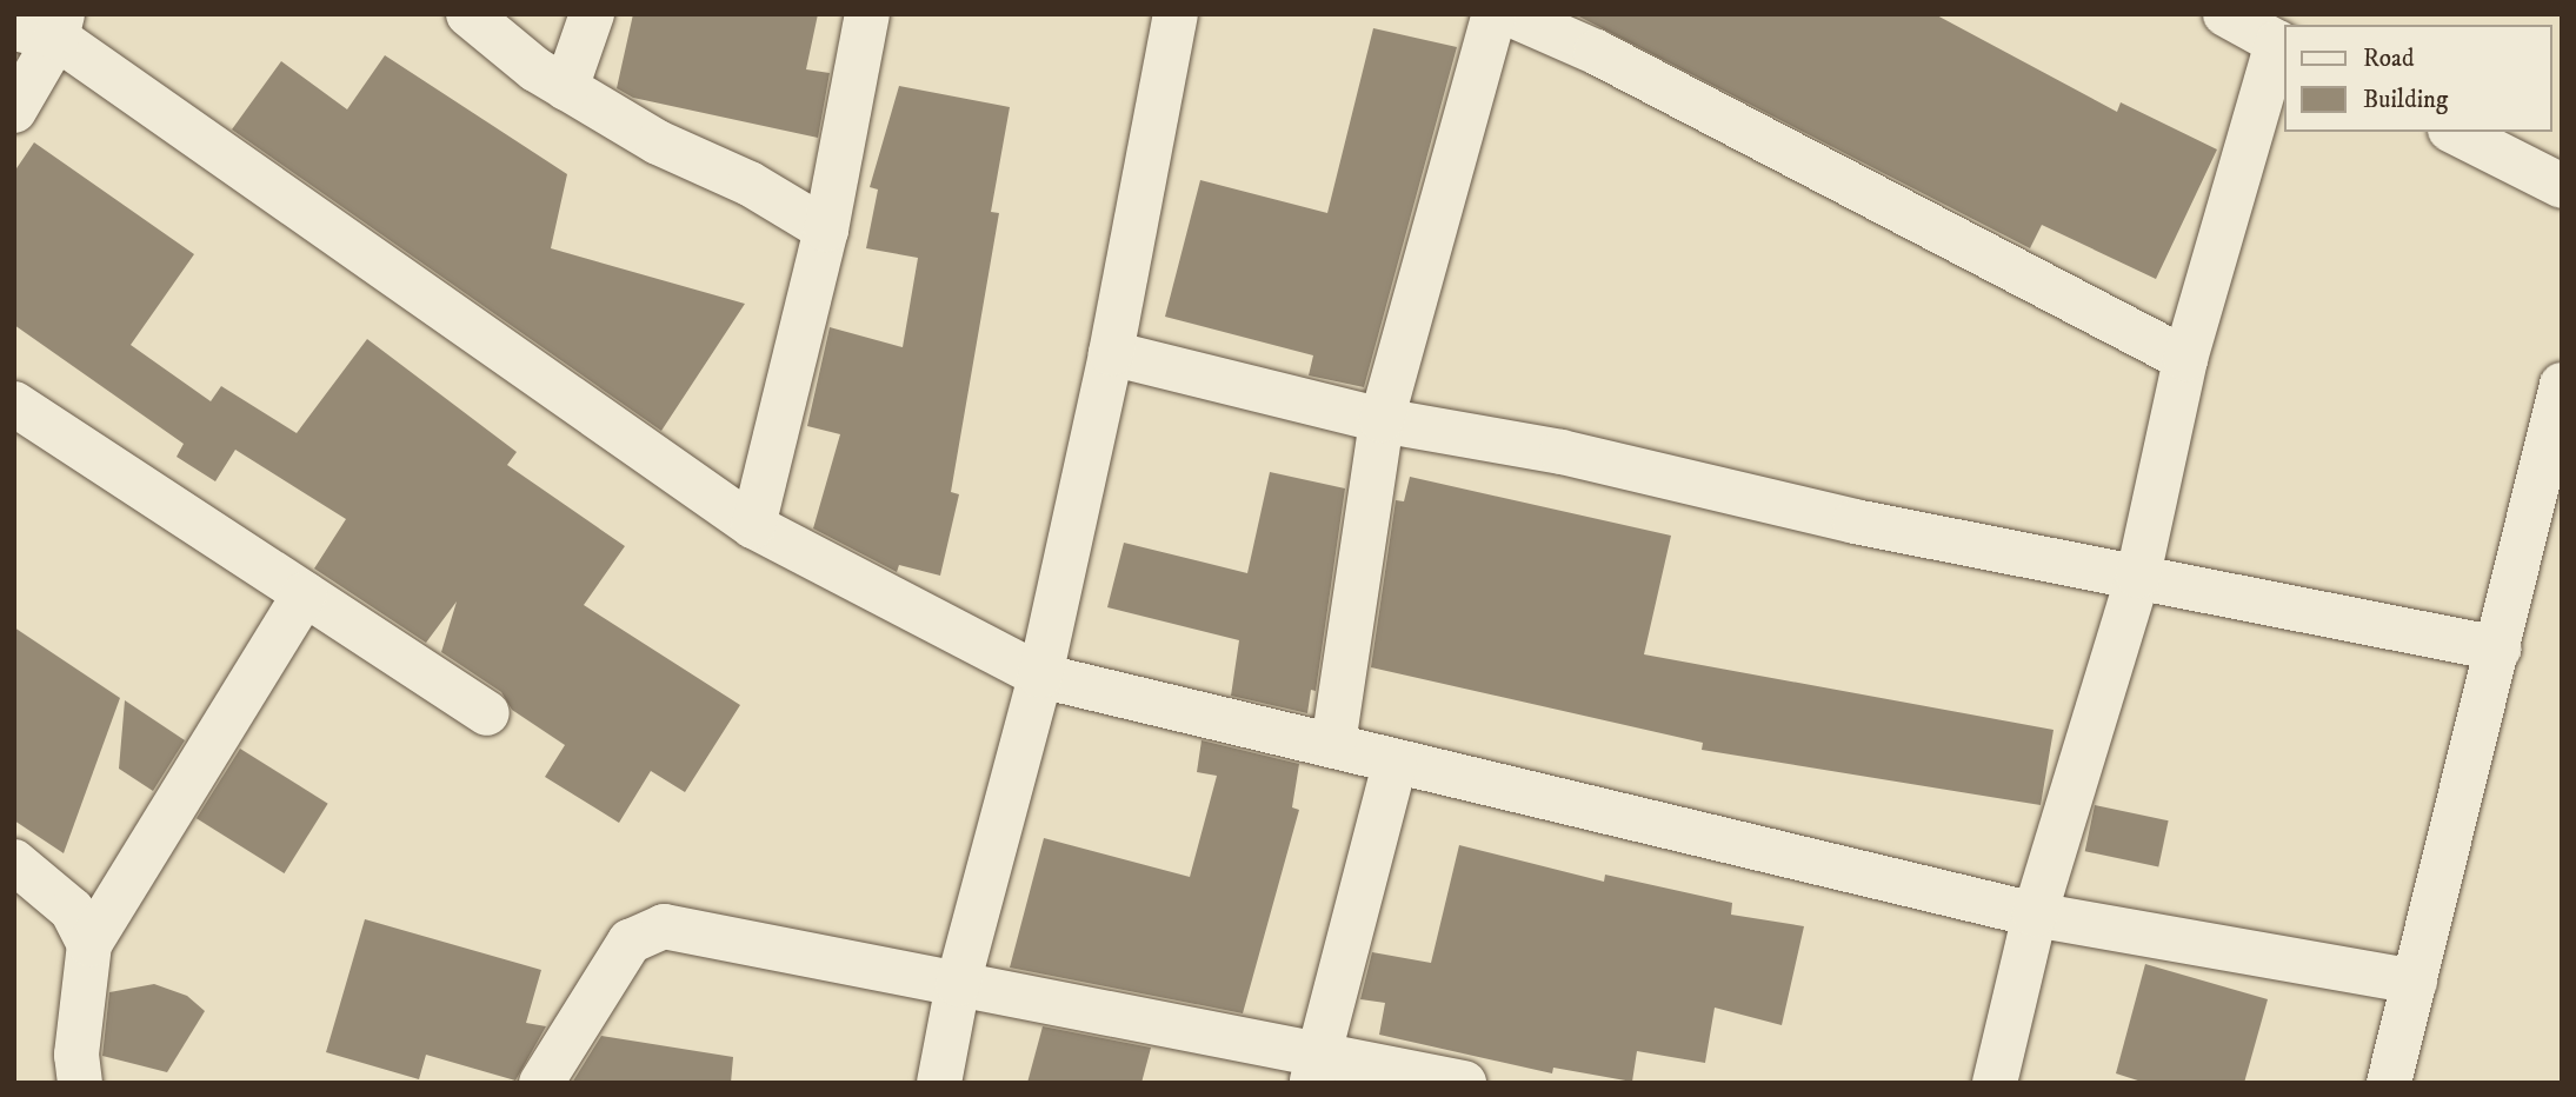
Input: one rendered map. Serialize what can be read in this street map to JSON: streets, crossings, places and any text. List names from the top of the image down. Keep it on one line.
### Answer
{"legend":["Road","Building"]}
